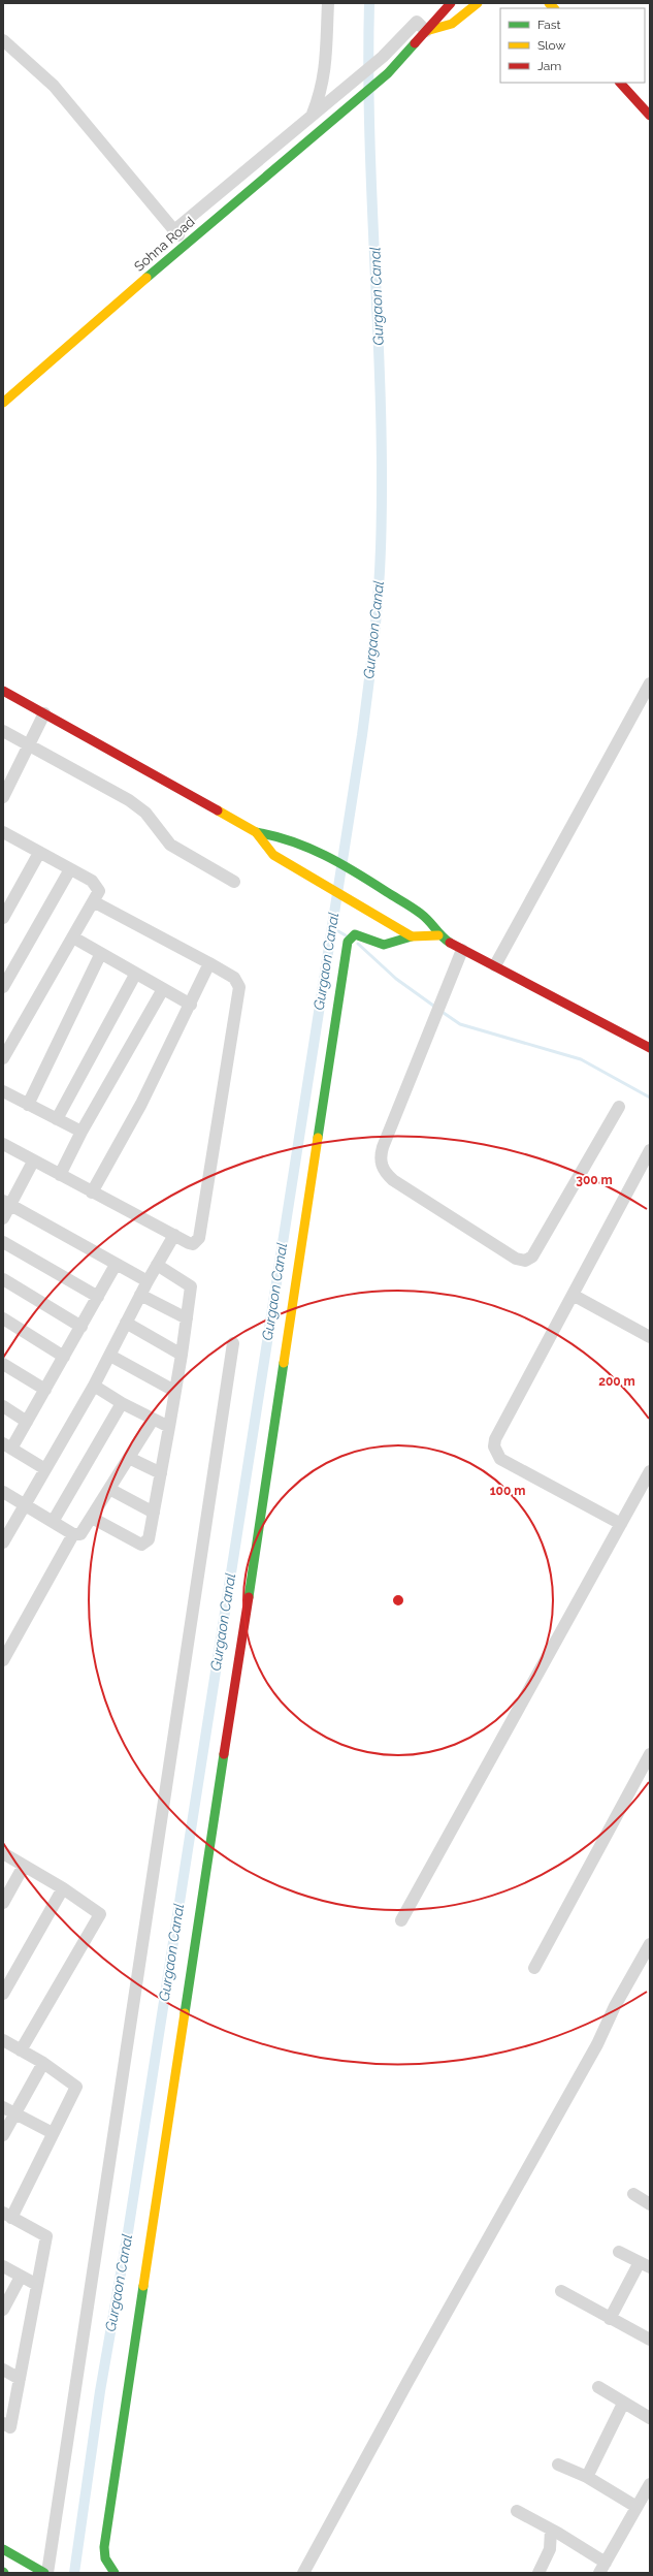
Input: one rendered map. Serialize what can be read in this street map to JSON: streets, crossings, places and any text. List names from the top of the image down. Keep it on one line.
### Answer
{"streets":{"street":["Sohna Road"]},"water":["Gurgaon Canal"],"legend":["Fast","Slow","Jam"],"rings":["300 m","200 m","100 m"]}
